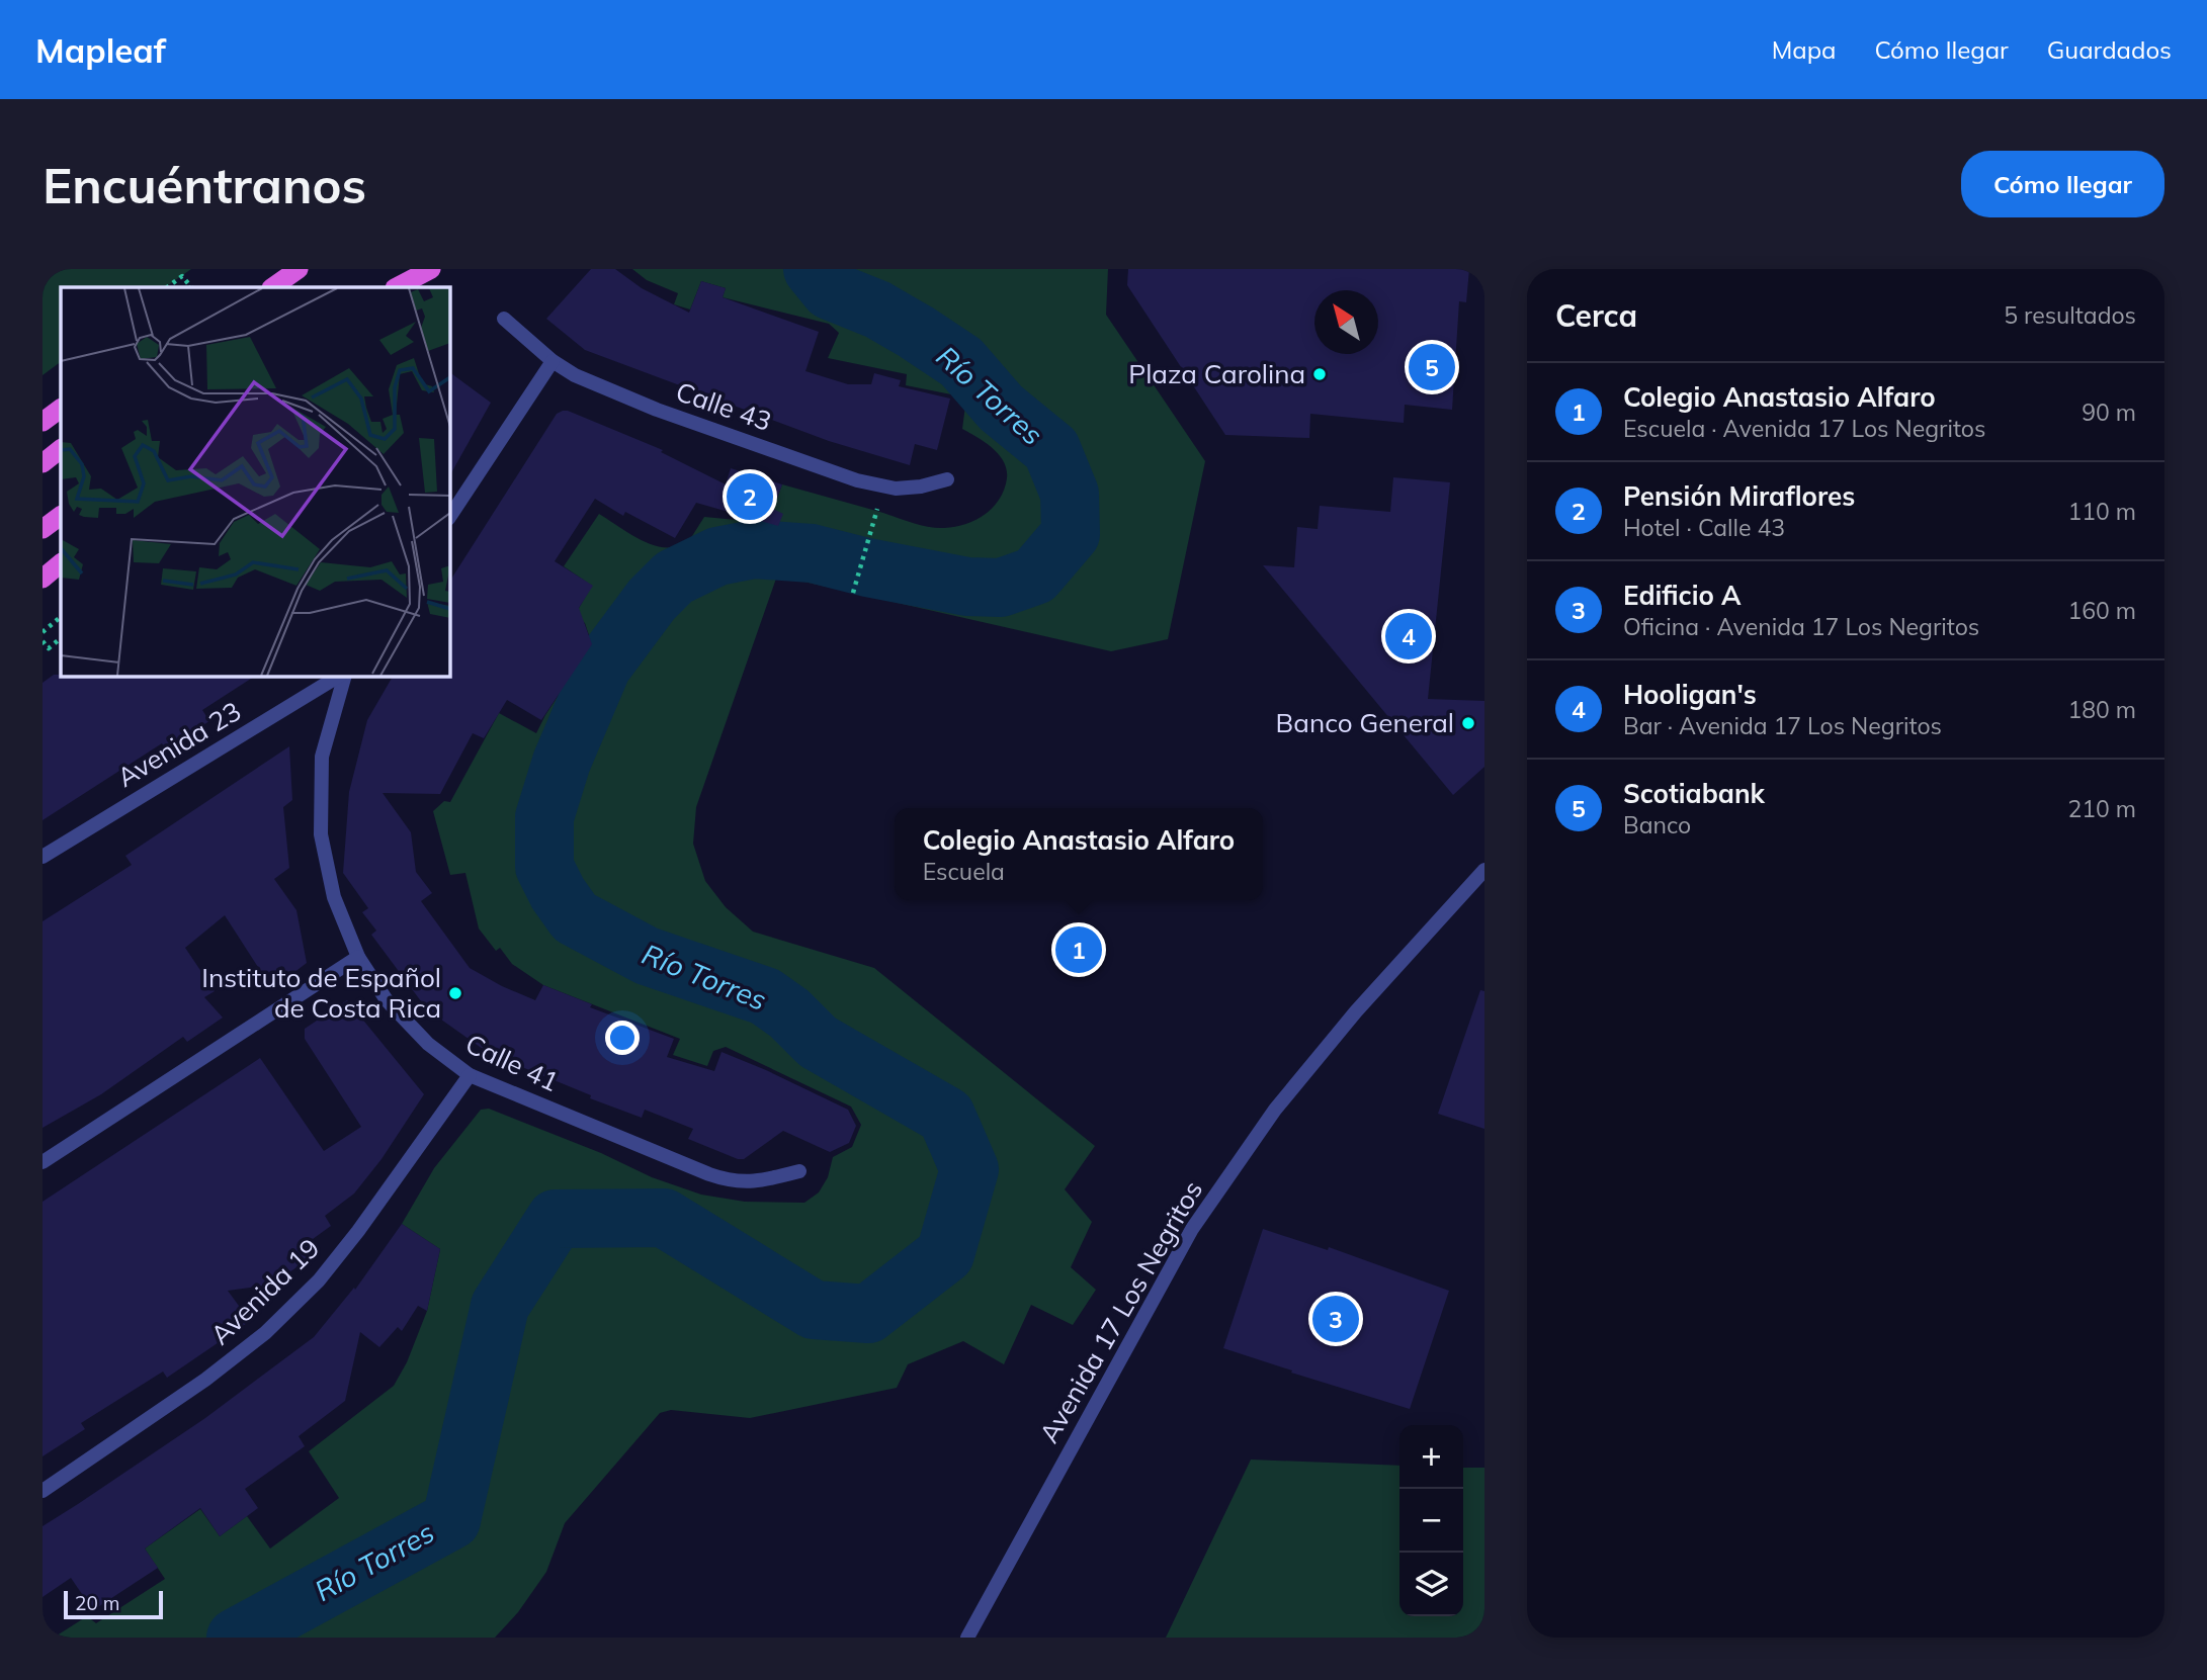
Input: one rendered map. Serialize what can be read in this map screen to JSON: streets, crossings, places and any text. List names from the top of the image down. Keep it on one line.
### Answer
{"streets":{"street":["Calle 43","Avenida 23","Calle 41","Avenida 19","Avenida 17 Los Negritos"]},"crossings":[["Calle 41","Avenida 19"]],"water":["Río Torres"],"places":["Plaza Carolina","Banco General","Instituto de Español de Costa Rica"],"scale_bar":"20 m","north":"top left","page":{"header":"Mapleaf","nav":["Mapa","Cómo llegar","Guardados"],"buttons":"Cómo llegar","title":"Encuéntranos","heading":["Cerca","5 resultados"],"pins":["5","2","4","1","3"],"list":[{"mark":"1","name":"Colegio Anastasio Alfaro","note":"Escuela · Avenida 17 Los Negritos","value":"90 m"},{"mark":"2","name":"Pensión Miraflores","note":"Hotel · Calle 43","value":"110 m"},{"mark":"3","name":"Edificio A","note":"Oficina · Avenida 17 Los Negritos","value":"160 m"},{"mark":"4","name":"Hooligan's","note":"Bar · Avenida 17 Los Negritos","value":"180 m"},{"mark":"5","name":"Scotiabank","note":"Banco","value":"210 m"}],"popup":["Colegio Anastasio Alfaro","Escuela"],"map_buttons":["+","−"],"scale":"20 m"}}
